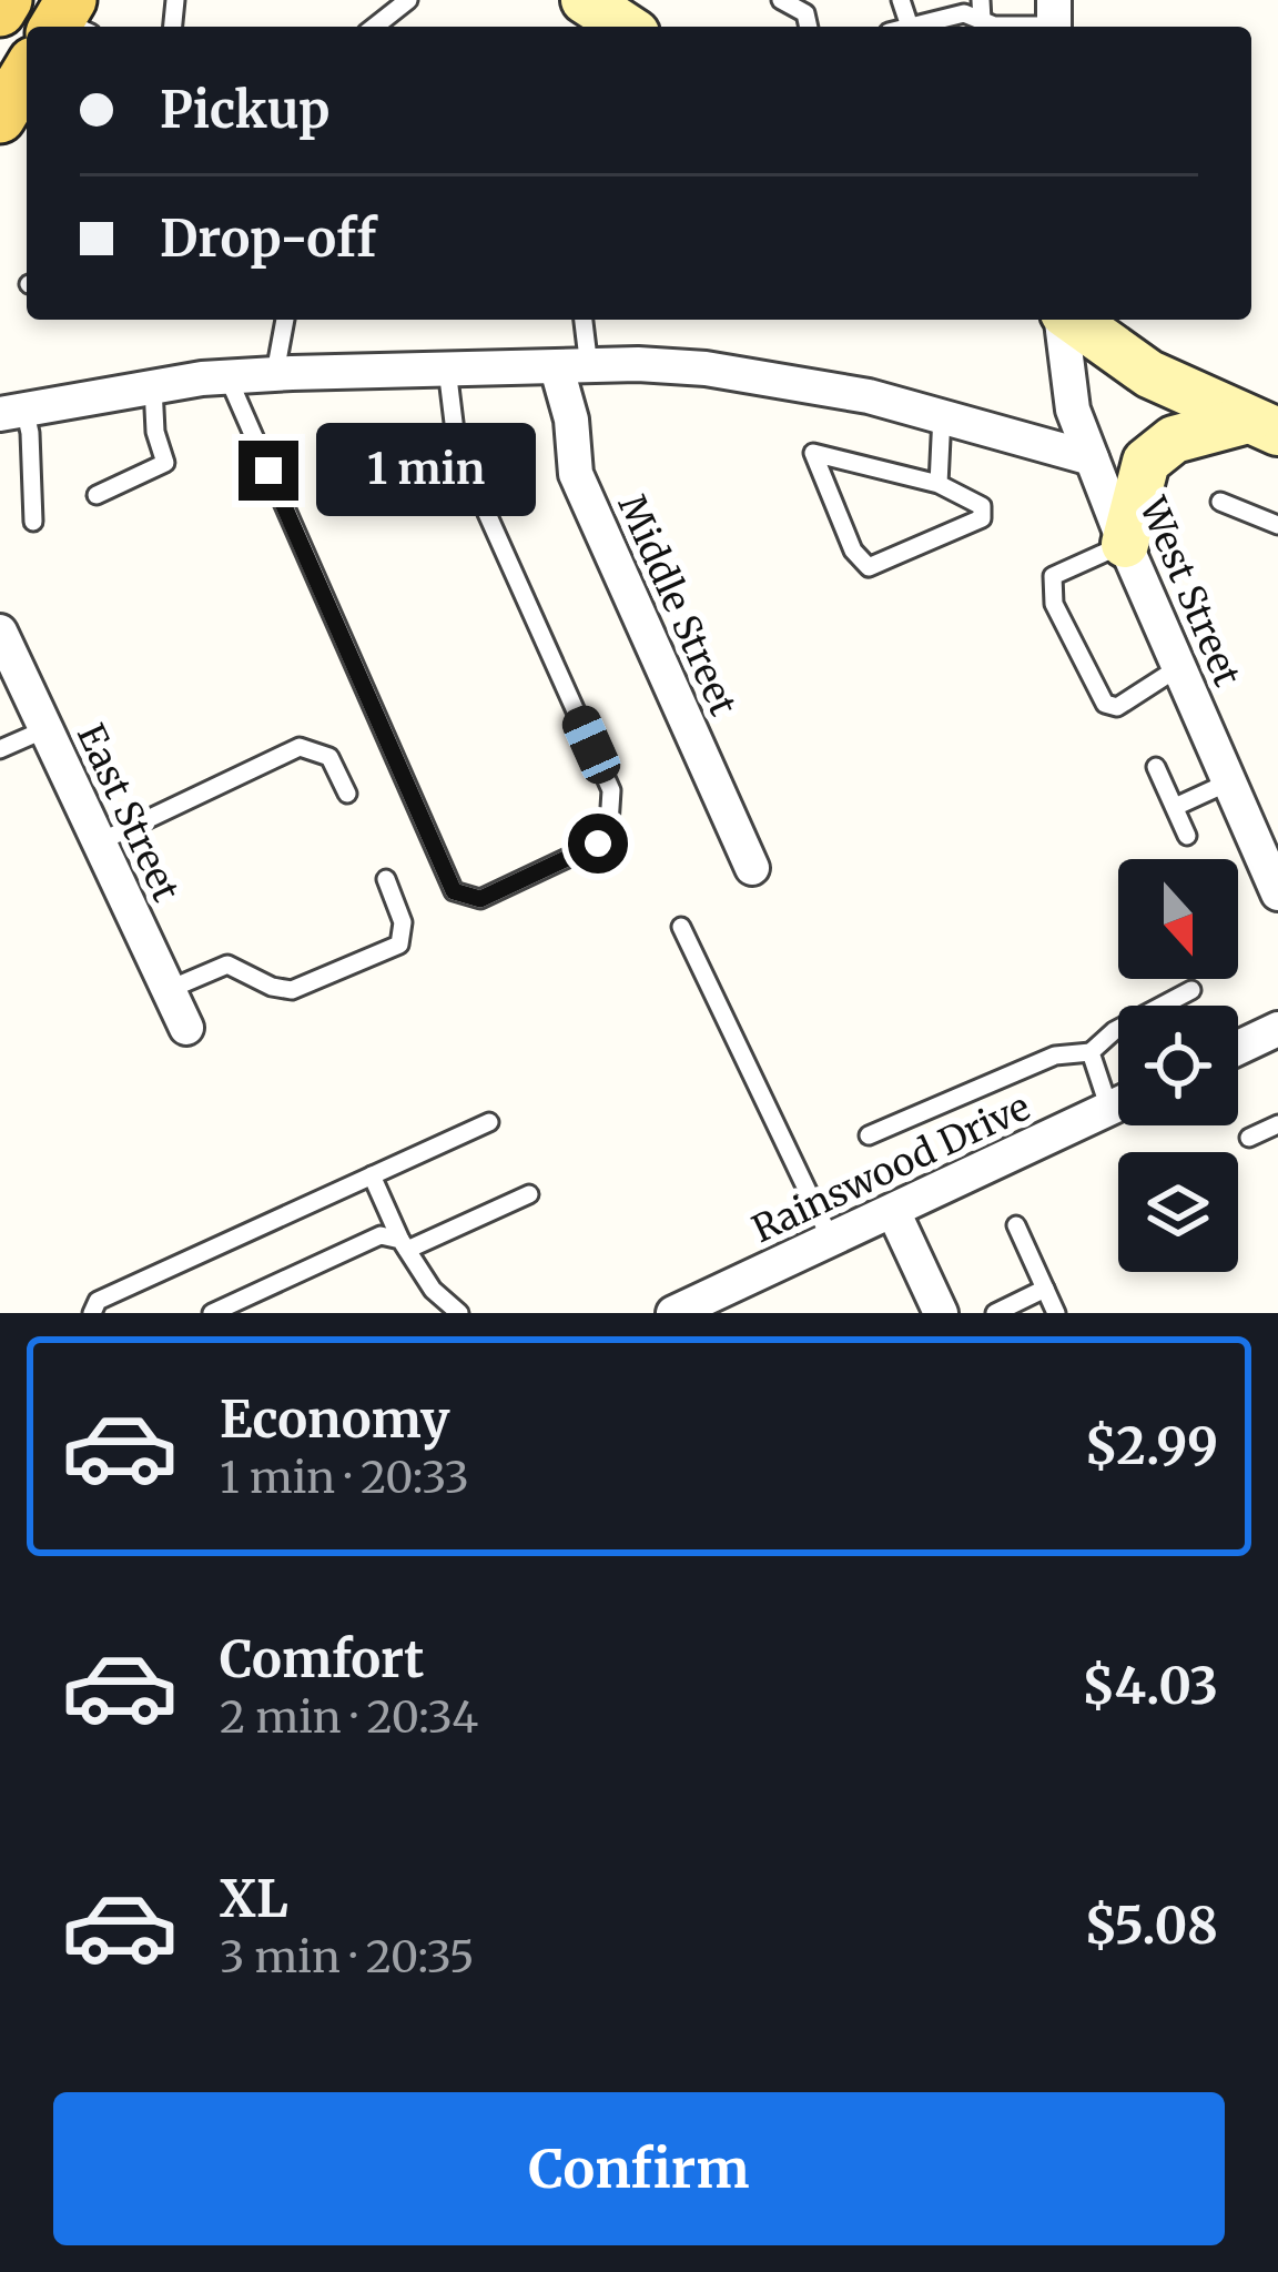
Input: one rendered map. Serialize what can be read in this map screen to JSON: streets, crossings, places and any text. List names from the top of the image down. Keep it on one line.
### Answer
{"streets":{"street":["West Street","Middle Street","East Street","Rainswood Drive"]},"north":"bottom","page":{"banner":["Pickup","Drop-off"],"bubble":"1 min","list":[{"name":"Economy","note":"1 min · 20:33","value":"$2.99"},{"name":"Comfort","note":"2 min · 20:34","value":"$4.03"},{"name":"XL","note":"3 min · 20:35","value":"$5.08"}],"buttons":"Confirm"}}
